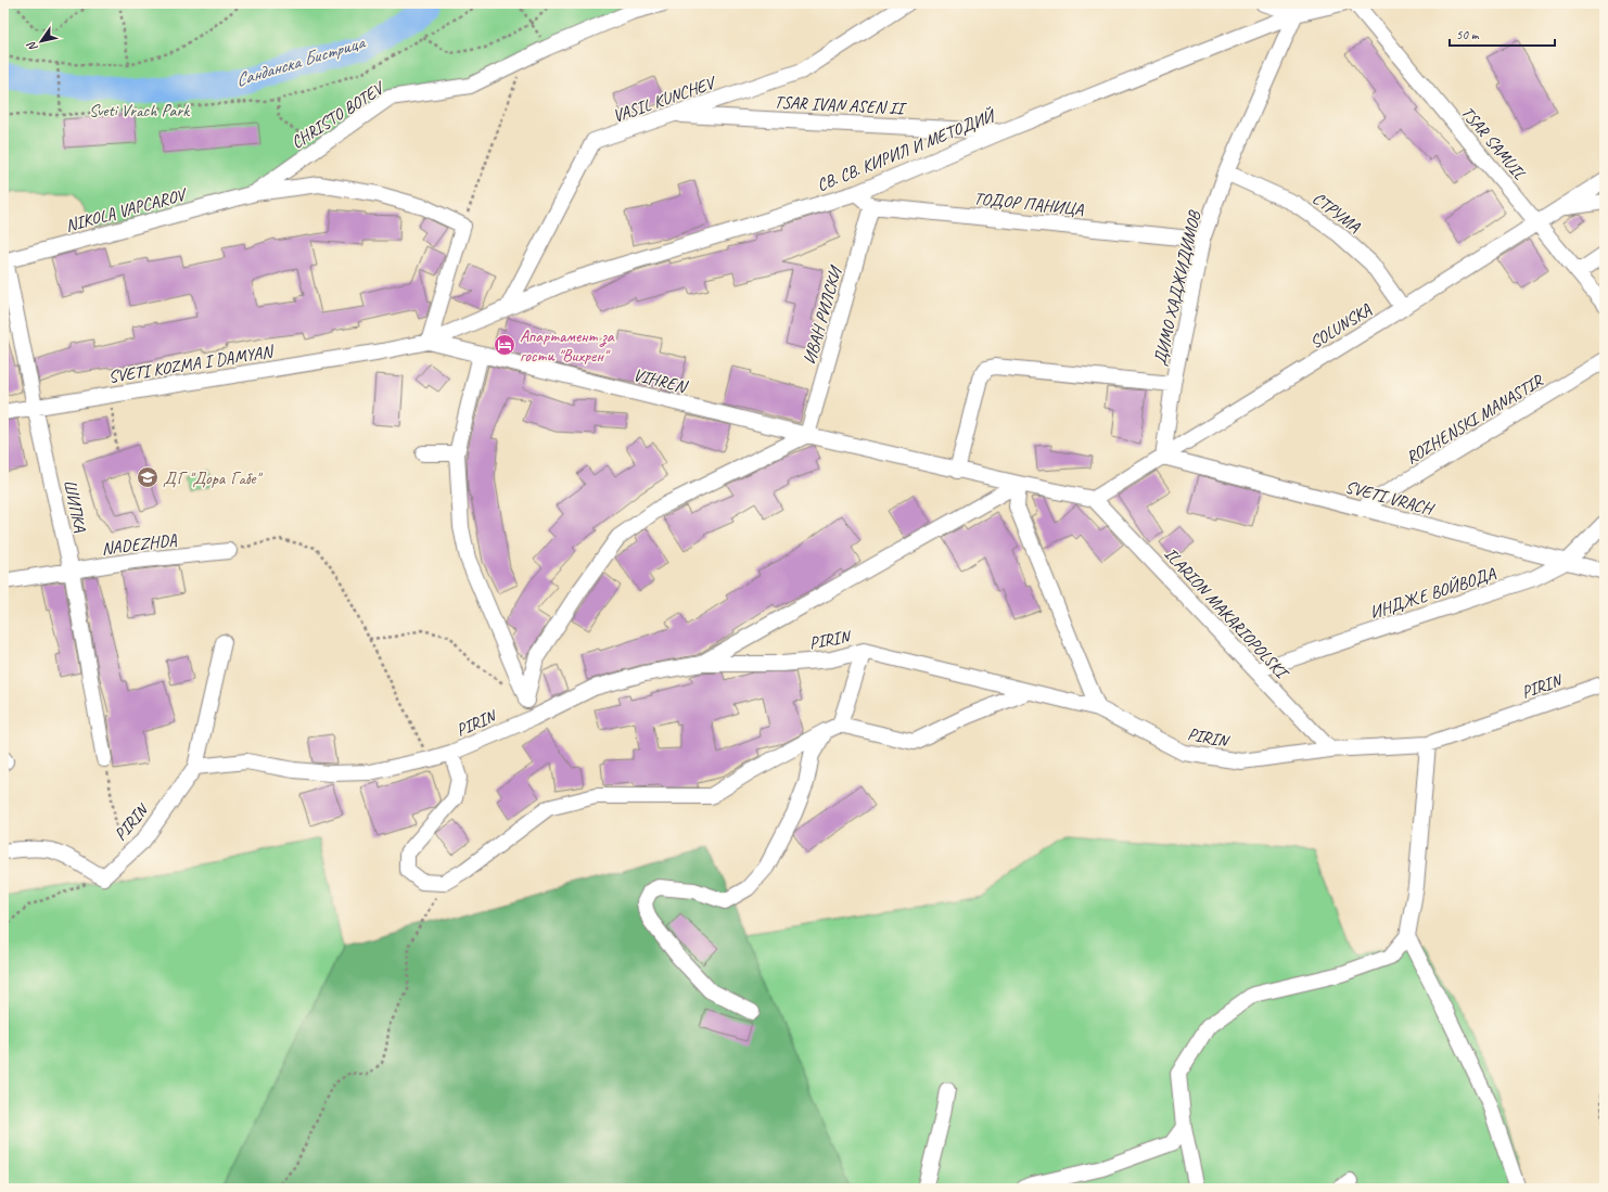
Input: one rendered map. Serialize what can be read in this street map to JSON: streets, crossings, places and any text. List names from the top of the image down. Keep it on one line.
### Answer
{"streets":{"street":["VASIL KUNCHEV","TSAR IVAN ASEN II","CHRISTO BOTEV","TSAR SAMUIL","СВ. СВ. КИРИЛ И МЕТОДИЙ","ТОДОР ПАНИЦА","NIKOLA VAPCAROV","СТРУМА","ДИМО ХАДЖИДИМОВ","ИВАН РИЛСКИ","SOLUNSKA","SVETI KOZMA I DAMYAN","VIHREN","ROZHENSKI MANASTIR","SVETI VRACH","ШИПКА","NADEZHDA","ИНДЖЕ ВОЙВОДА","ILARION MAKARIOPOLSKI","PIRIN"]},"crossings":[["VASIL KUNCHEV","TSAR IVAN ASEN II"],["VASIL KUNCHEV","СВ. СВ. КИРИЛ И МЕТОДИЙ"],["TSAR IVAN ASEN II","СВ. СВ. КИРИЛ И МЕТОДИЙ"],["CHRISTO BOTEV","NIKOLA VAPCAROV"],["TSAR SAMUIL","SOLUNSKA"],["СВ. СВ. КИРИЛ И МЕТОДИЙ","ДИМО ХАДЖИДИМОВ"],["СВ. СВ. КИРИЛ И МЕТОДИЙ","SVETI KOZMA I DAMYAN"],["СВ. СВ. КИРИЛ И МЕТОДИЙ","VIHREN"],["ТОДОР ПАНИЦА","ДИМО ХАДЖИДИМОВ"],["ТОДОР ПАНИЦА","ИВАН РИЛСКИ"],["NIKOLA VAPCAROV","ШИПКА"],["СТРУМА","ДИМО ХАДЖИДИМОВ"],["СТРУМА","SOLUNSKA"],["ДИМО ХАДЖИДИМОВ","SOLUNSKA"],["ДИМО ХАДЖИДИМОВ","SVETI VRACH"],["ИВАН РИЛСКИ","VIHREN"],["SOLUNSKA","VIHREN"],["SOLUNSKA","SVETI VRACH"],["SOLUNSKA","ILARION MAKARIOPOLSKI"],["SVETI KOZMA I DAMYAN","VIHREN"],["SVETI KOZMA I DAMYAN","ШИПКА"],["VIHREN","ILARION MAKARIOPOLSKI"],["ROZHENSKI MANASTIR","SVETI VRACH"],["SVETI VRACH","ИНДЖЕ ВОЙВОДА"],["ШИПКА","NADEZHDA"],["ИНДЖЕ ВОЙВОДА","ILARION MAKARIOPOLSKI"],["ILARION MAKARIOPOLSKI","PIRIN"]],"water":["Санданска Бистрица"],"parks":["Sveti Vrach Park"],"places":{"hotel":["Апартамент за гости \"Вихрен\""],"school or university":["ДГ \"Дора Габе\""]},"scale_bar":"50 m","north":"bottom left"}
